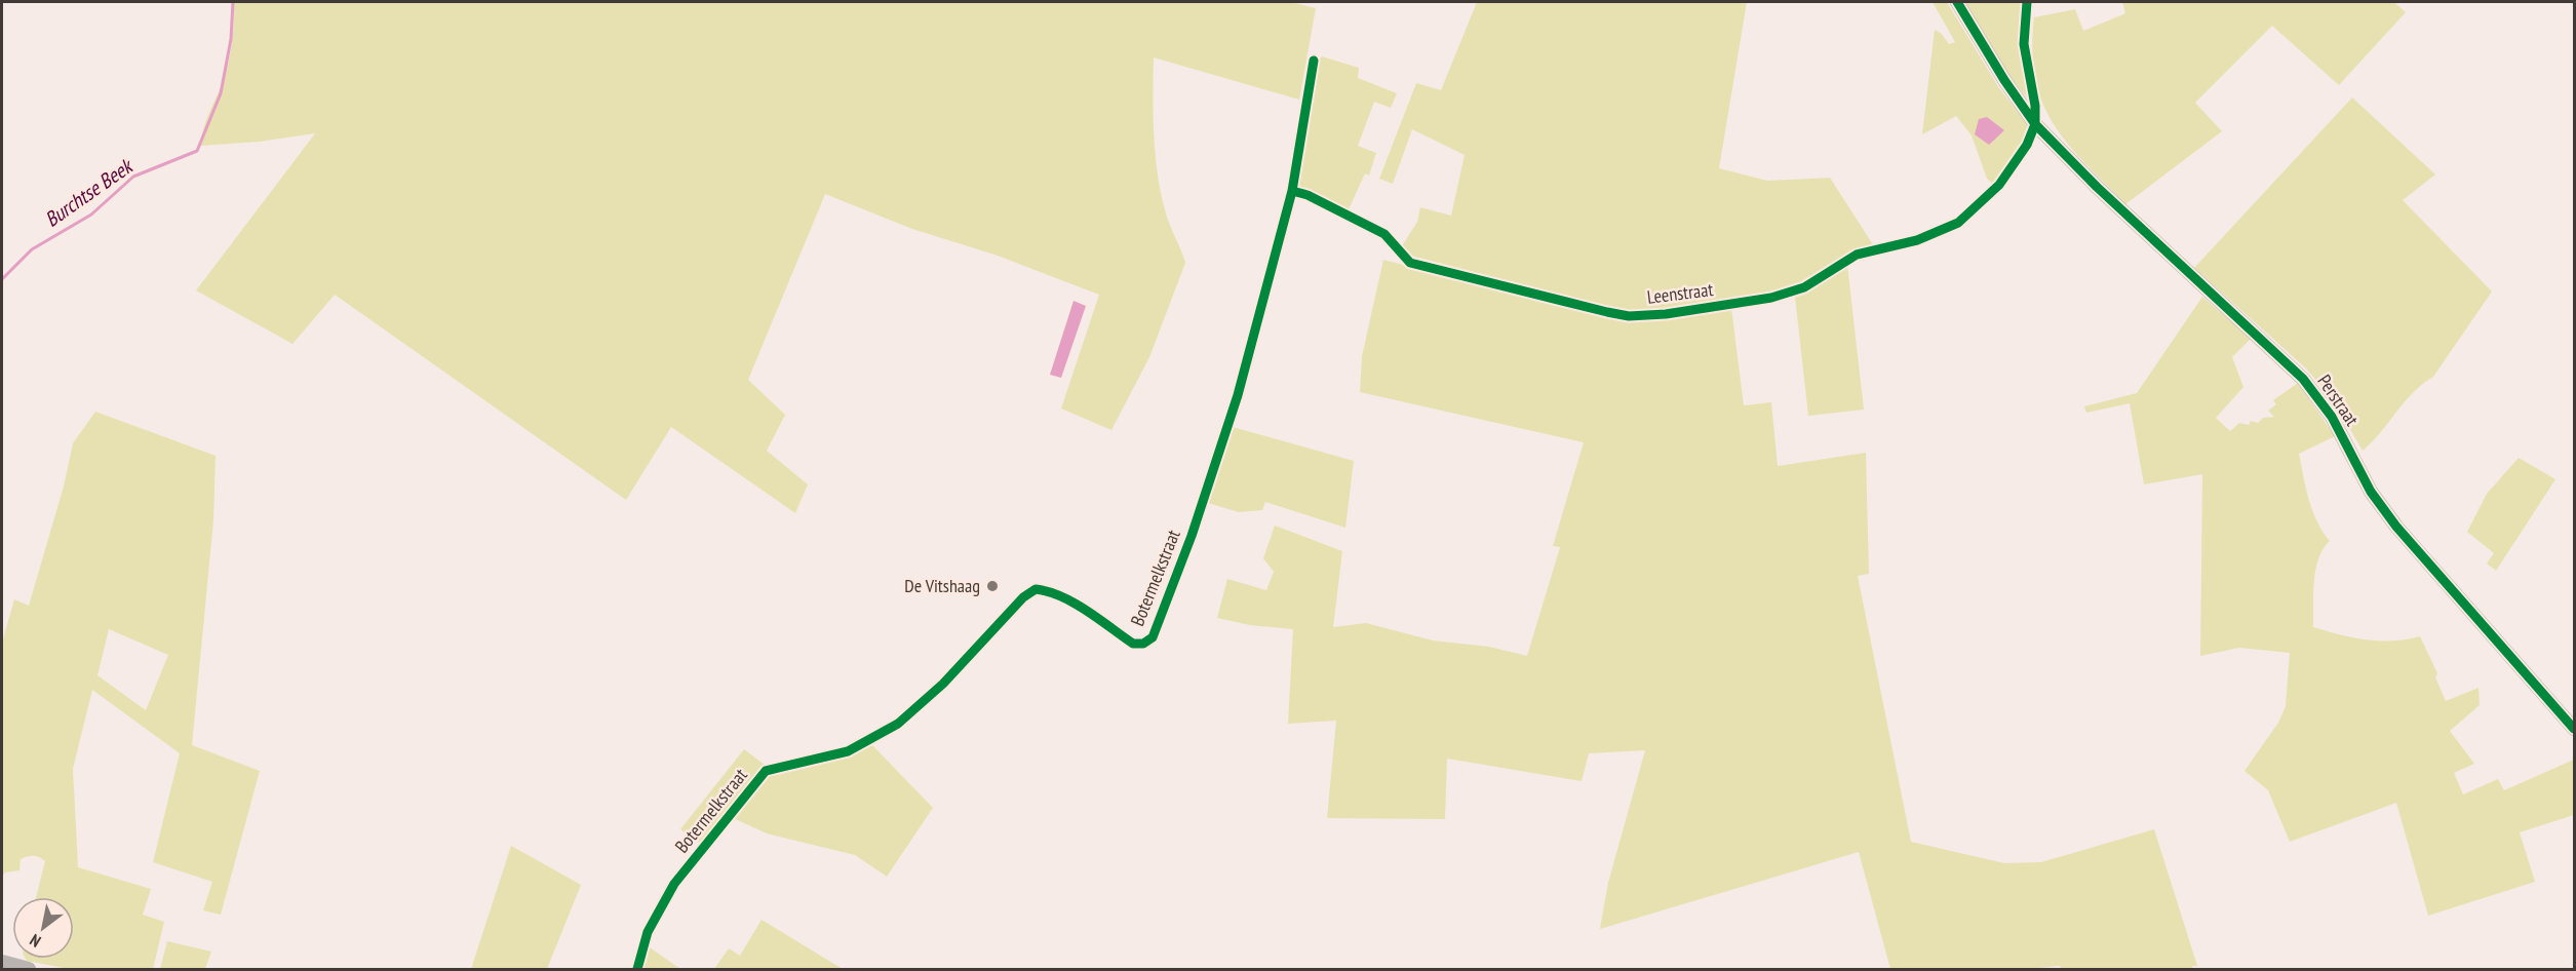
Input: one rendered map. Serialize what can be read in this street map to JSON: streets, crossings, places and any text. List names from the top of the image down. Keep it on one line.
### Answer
{"streets":{"street":["Leenstraat","Perstraat","Botermelkstraat"]},"crossings":[["Leenstraat","Perstraat"],["Leenstraat","Botermelkstraat"]],"water":["Burchtse Beek"],"places":["De Vitshaag"],"north":"bottom left"}
